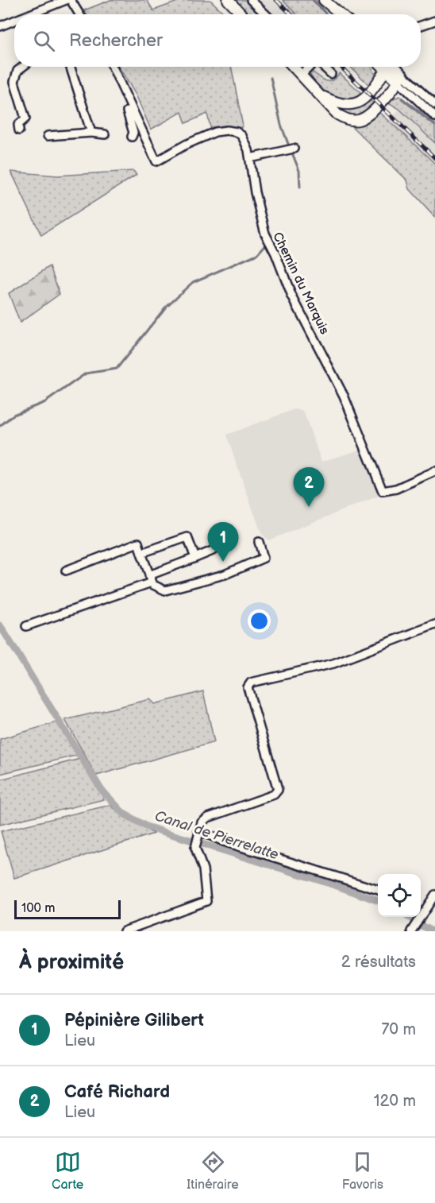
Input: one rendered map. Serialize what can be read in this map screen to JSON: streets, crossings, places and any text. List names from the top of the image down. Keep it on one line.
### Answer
{"streets":{"street":["Chemin du Marquis"]},"water":["Canal de Pierrelatte"],"scale_bar":"100 m","page":{"search":"Rechercher","pins":["2","1"],"scale":"100 m","heading":["À proximité","2 résultats"],"list":[{"mark":"1","name":"Pépinière Gilibert","note":"Lieu","value":"70 m"},{"mark":"2","name":"Café Richard","note":"Lieu","value":"120 m"}],"nav":["Carte","Itinéraire","Favoris"]}}
